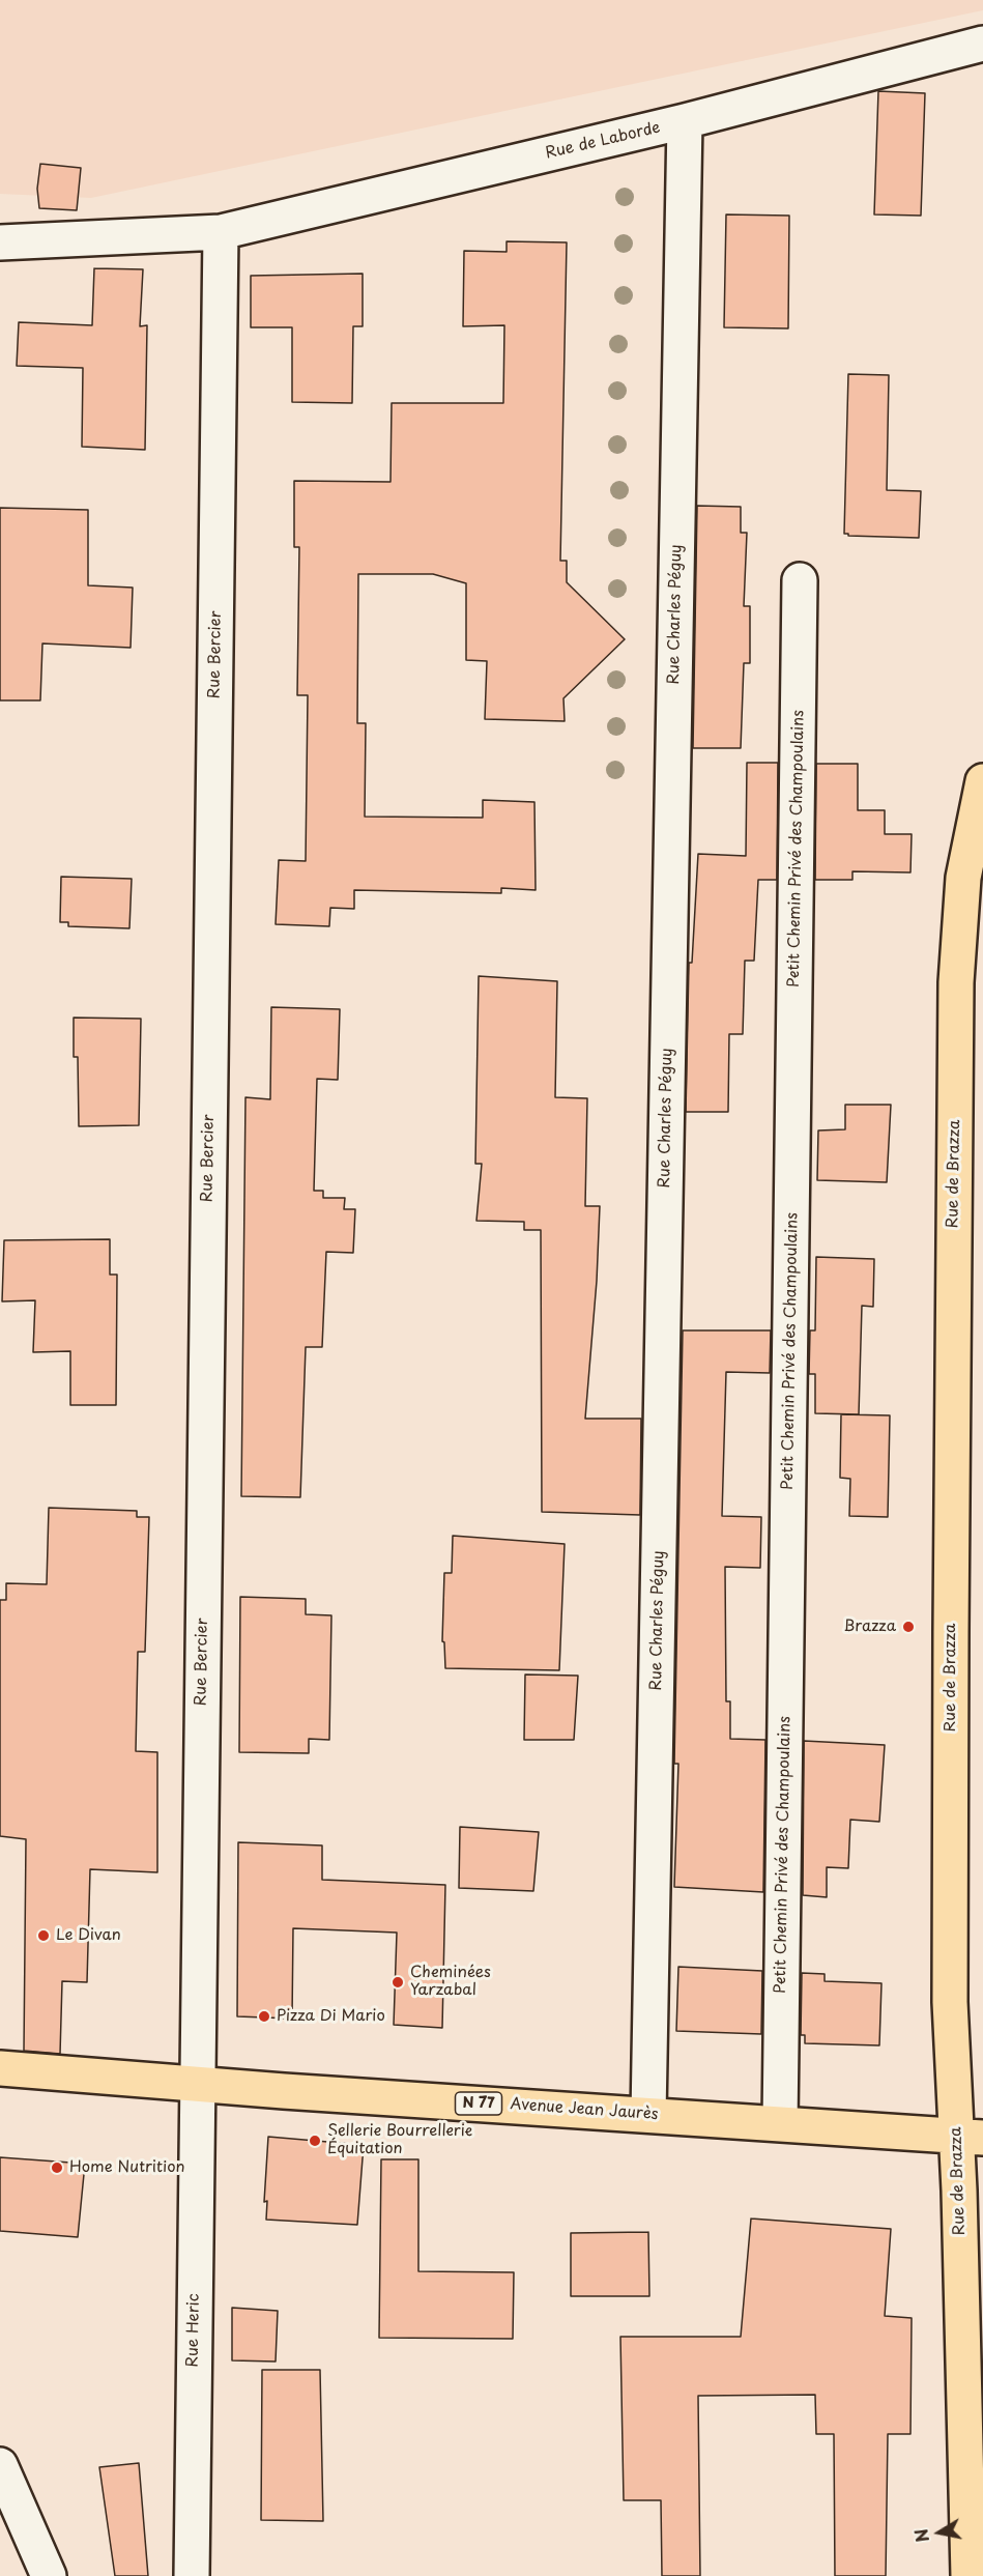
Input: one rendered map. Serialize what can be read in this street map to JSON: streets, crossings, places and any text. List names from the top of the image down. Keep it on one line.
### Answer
{"streets":{"main road":["Rue de Brazza","N 77","Avenue Jean Jaurès"],"street":["Rue de Laborde","Rue Charles Péguy","Rue Bercier","Petit Chemin Privé des Champoulains","Rue Heric"]},"crossings":[["Rue de Laborde","Rue Charles Péguy"],["Rue de Laborde","Rue Bercier"],["Rue Charles Péguy","Avenue Jean Jaurès"],["Rue Bercier","Avenue Jean Jaurès"],["Rue Bercier","Rue Heric"],["Petit Chemin Privé des Champoulains","Avenue Jean Jaurès"],["Rue de Brazza","Avenue Jean Jaurès"],["Avenue Jean Jaurès","Rue Heric"]],"places":["Brazza","Le Divan","Cheminées Yarzabal","Pizza Di Mario","Sellerie Bourrellerie Équitation","Home Nutrition"],"north":"left"}
